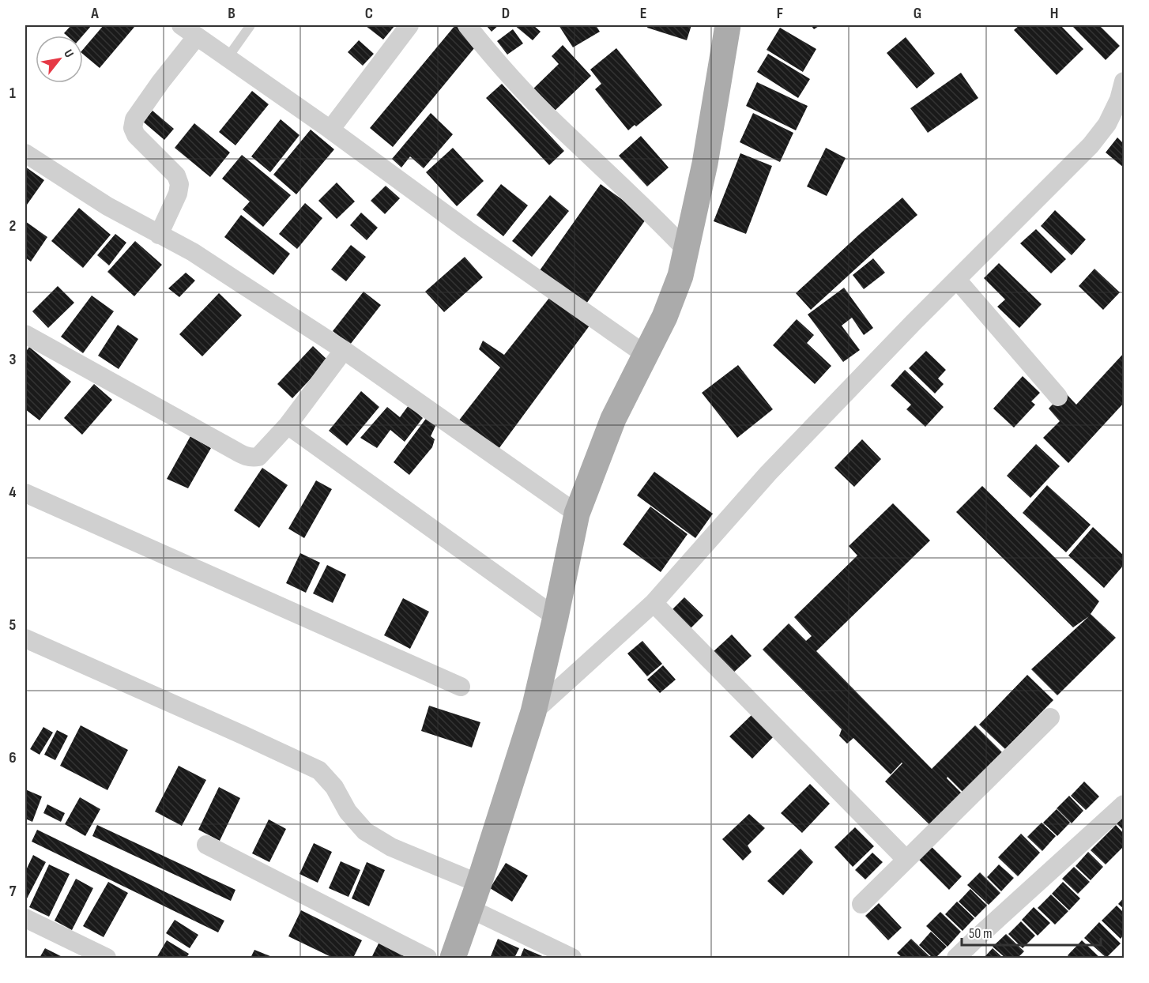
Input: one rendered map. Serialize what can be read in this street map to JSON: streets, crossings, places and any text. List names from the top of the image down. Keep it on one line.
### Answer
{"scale_bar":"50 m","north":"top right","grid":{"columns":["A","B","C","D","E","F","G","H"],"rows":["1","2","3","4","5","6","7"]}}
